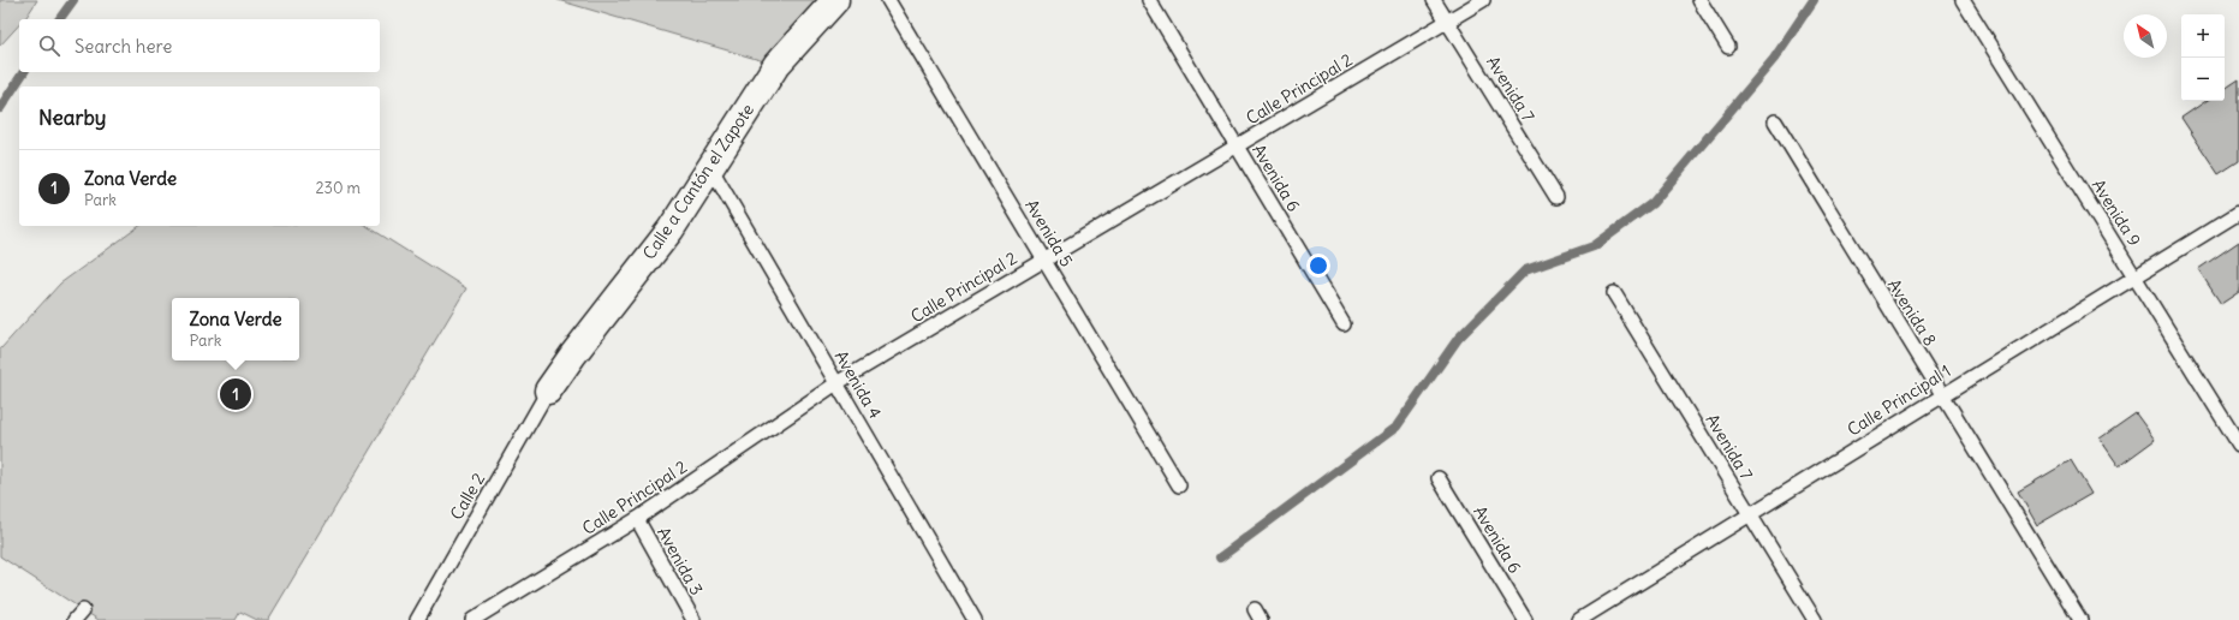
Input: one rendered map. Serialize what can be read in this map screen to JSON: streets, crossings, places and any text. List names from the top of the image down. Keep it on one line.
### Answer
{"streets":{"street":["Calle a Cantón el Zapote"],"lane":["Calle Principal 2","Avenida 7","Avenida 6","Avenida 9","Avenida 5","Avenida 8","Avenida 4","Calle Principal 1","Calle 2","Avenida 3"]},"crossings":[["Calle Principal 2","Avenida 7"],["Calle Principal 2","Avenida 6"],["Calle Principal 2","Avenida 5"],["Calle Principal 2","Avenida 4"],["Calle Principal 2","Avenida 3"],["Avenida 7","Calle Principal 1"],["Calle a Cantón el Zapote","Avenida 4"],["Calle a Cantón el Zapote","Calle 2"],["Avenida 9","Calle Principal 1"],["Avenida 8","Calle Principal 1"]],"north":"top left","page":{"map_buttons":["+","−"],"search":"Search here","heading":"Nearby","list":[{"mark":"1","name":"Zona Verde","note":"Park","value":"230 m"}],"popup":["Zona Verde","Park"],"pins":"1"}}
